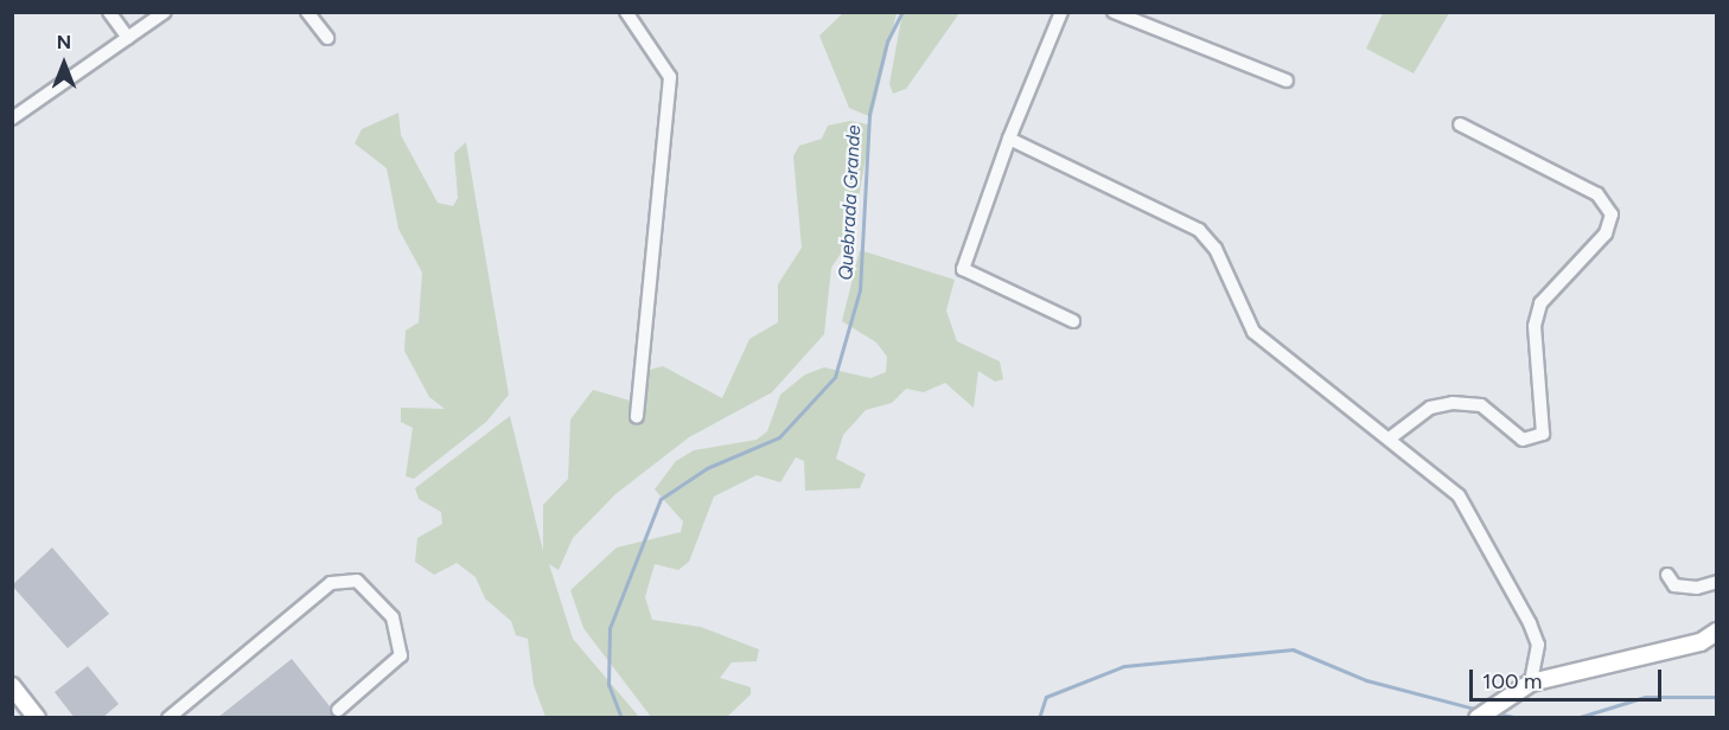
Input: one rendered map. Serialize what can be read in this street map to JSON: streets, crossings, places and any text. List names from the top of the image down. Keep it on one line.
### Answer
{"water":["Quebrada Grande"],"scale_bar":"100 m","north":"top"}
